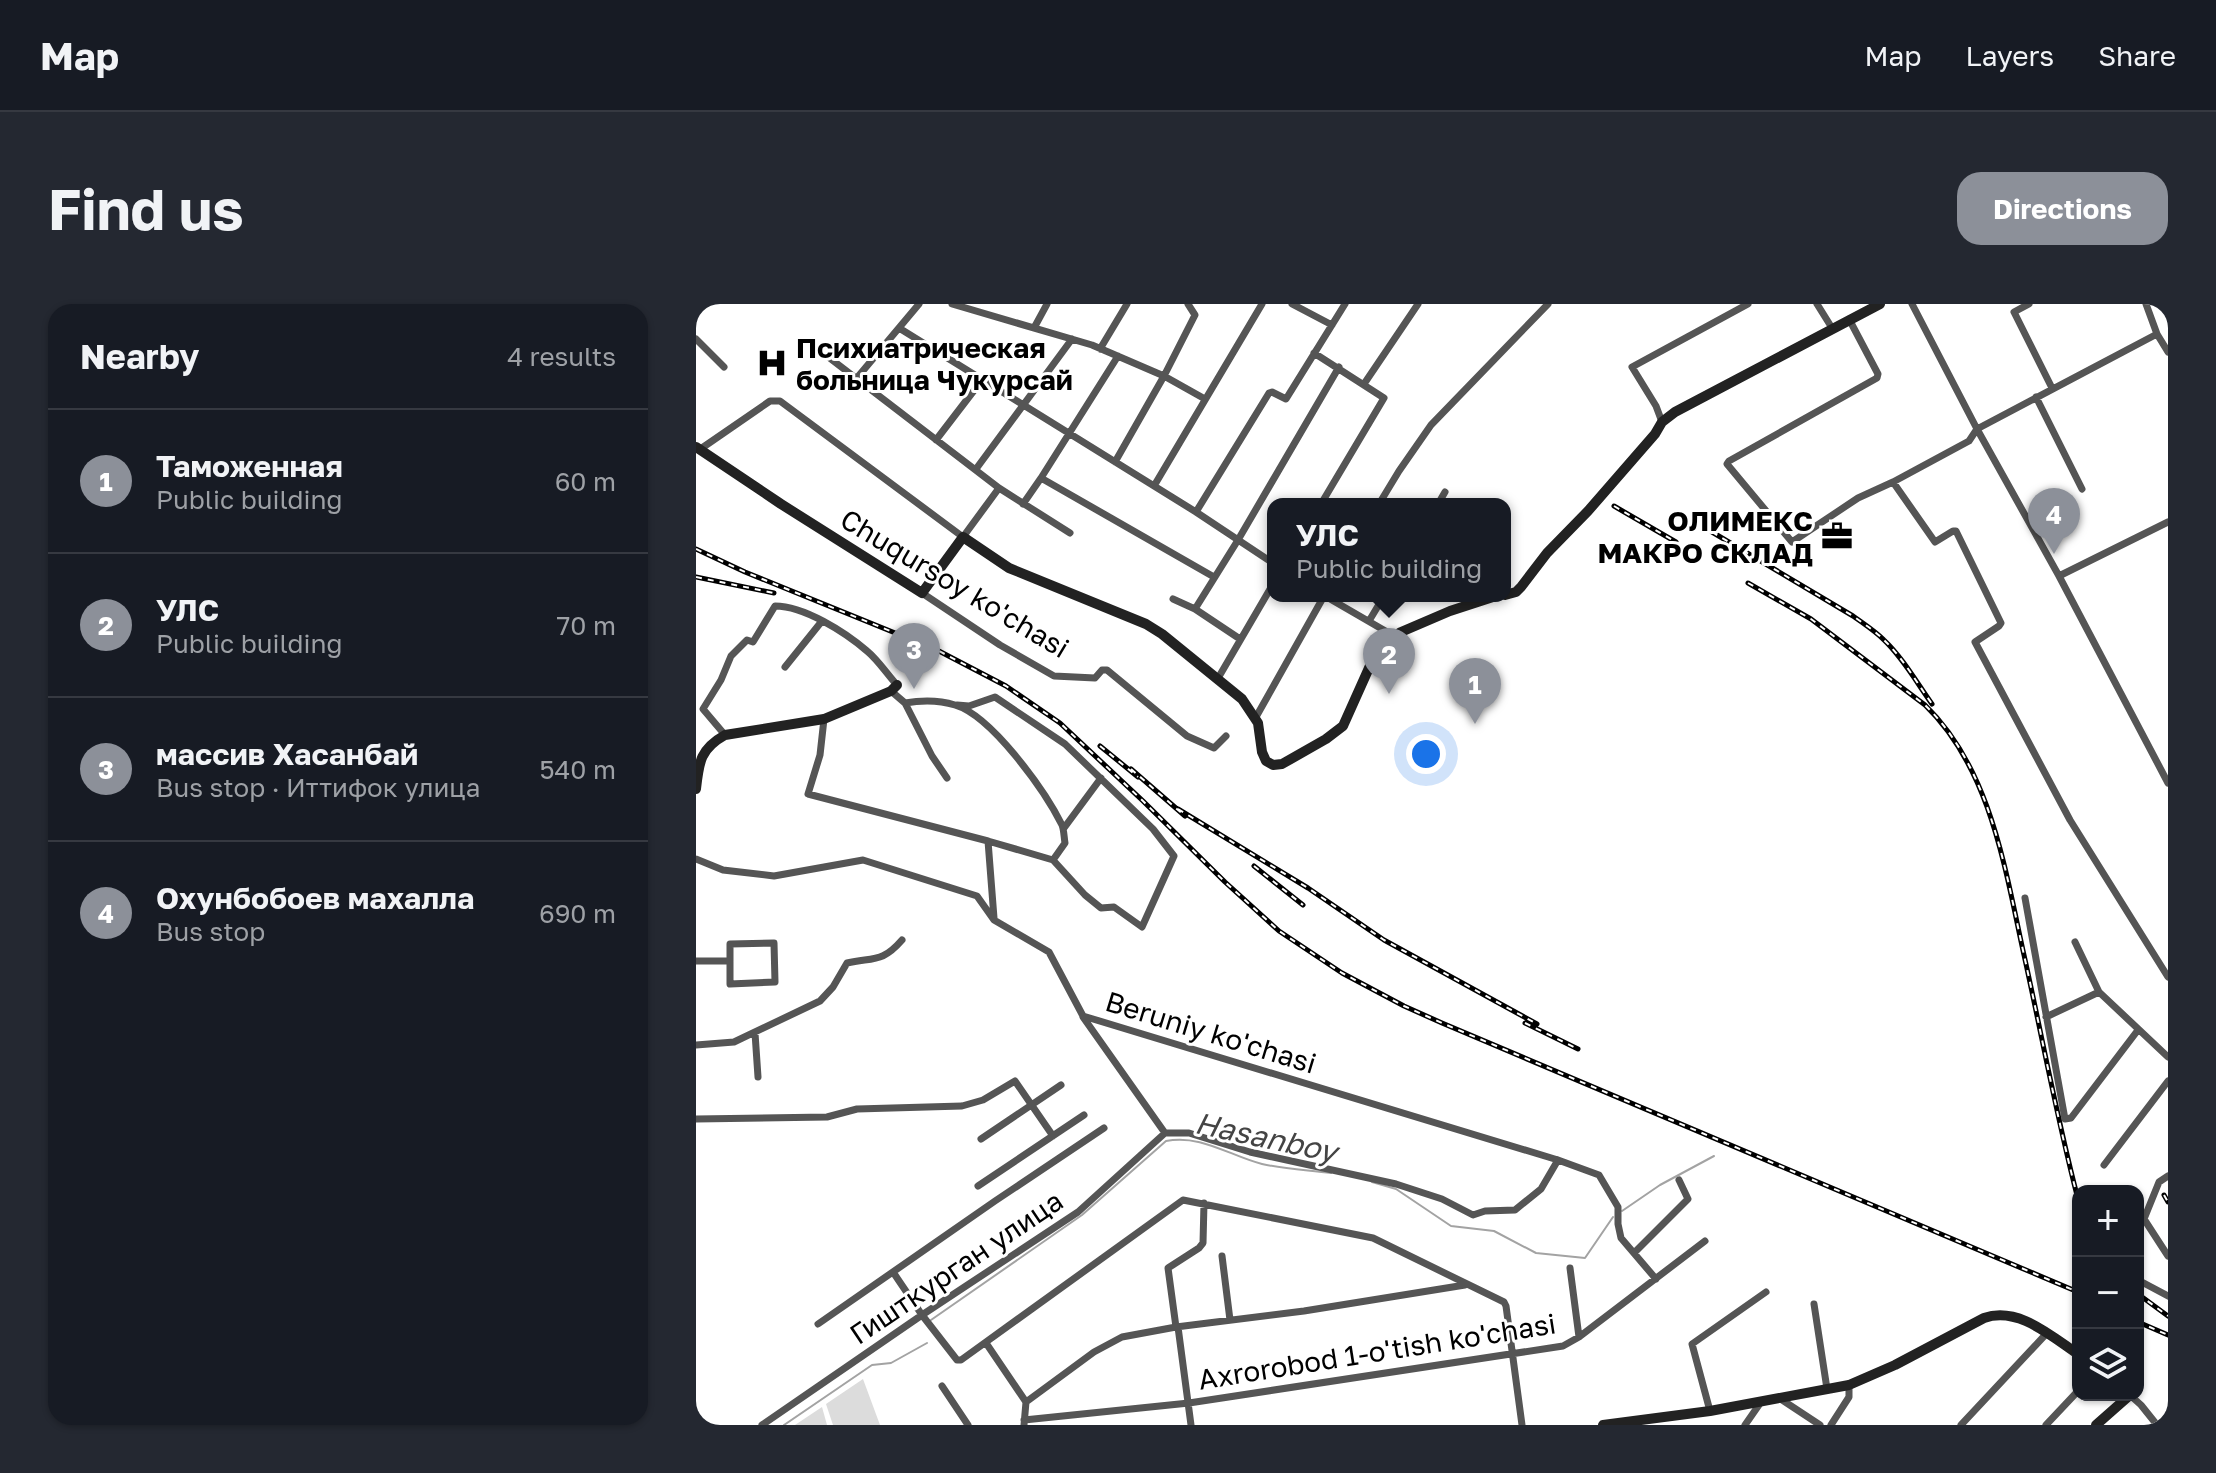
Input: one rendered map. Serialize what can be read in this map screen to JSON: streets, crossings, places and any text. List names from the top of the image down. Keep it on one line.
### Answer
{"streets":{"street":["Chuqursoy ko'chasi","Beruniy ko'chasi","Гишткурган улица","Axrorobod 1-o'tish ko'chasi"]},"crossings":[["Beruniy ko'chasi","Axrorobod 1-o'tish ko'chasi"]],"water":["Hasanboy"],"places":{"hospital":["Психиатрическая больница Чукурсай"],"office":["ОЛИМЕКС МАКРО СКЛАД"]},"page":{"header":"Map","nav":["Map","Layers","Share"],"buttons":"Directions","title":"Find us","heading":["Nearby","4 results"],"list":[{"mark":"1","name":"Таможенная","note":"Public building","value":"60 m"},{"mark":"2","name":"УЛС","note":"Public building","value":"70 m"},{"mark":"3","name":"массив Хасанбай","note":"Bus stop · Иттифок улица","value":"540 m"},{"mark":"4","name":"Охунбобоев махалла","note":"Bus stop","value":"690 m"}],"pins":["4","3","2","1"],"popup":["УЛС","Public building"],"map_buttons":["+","−"]}}
